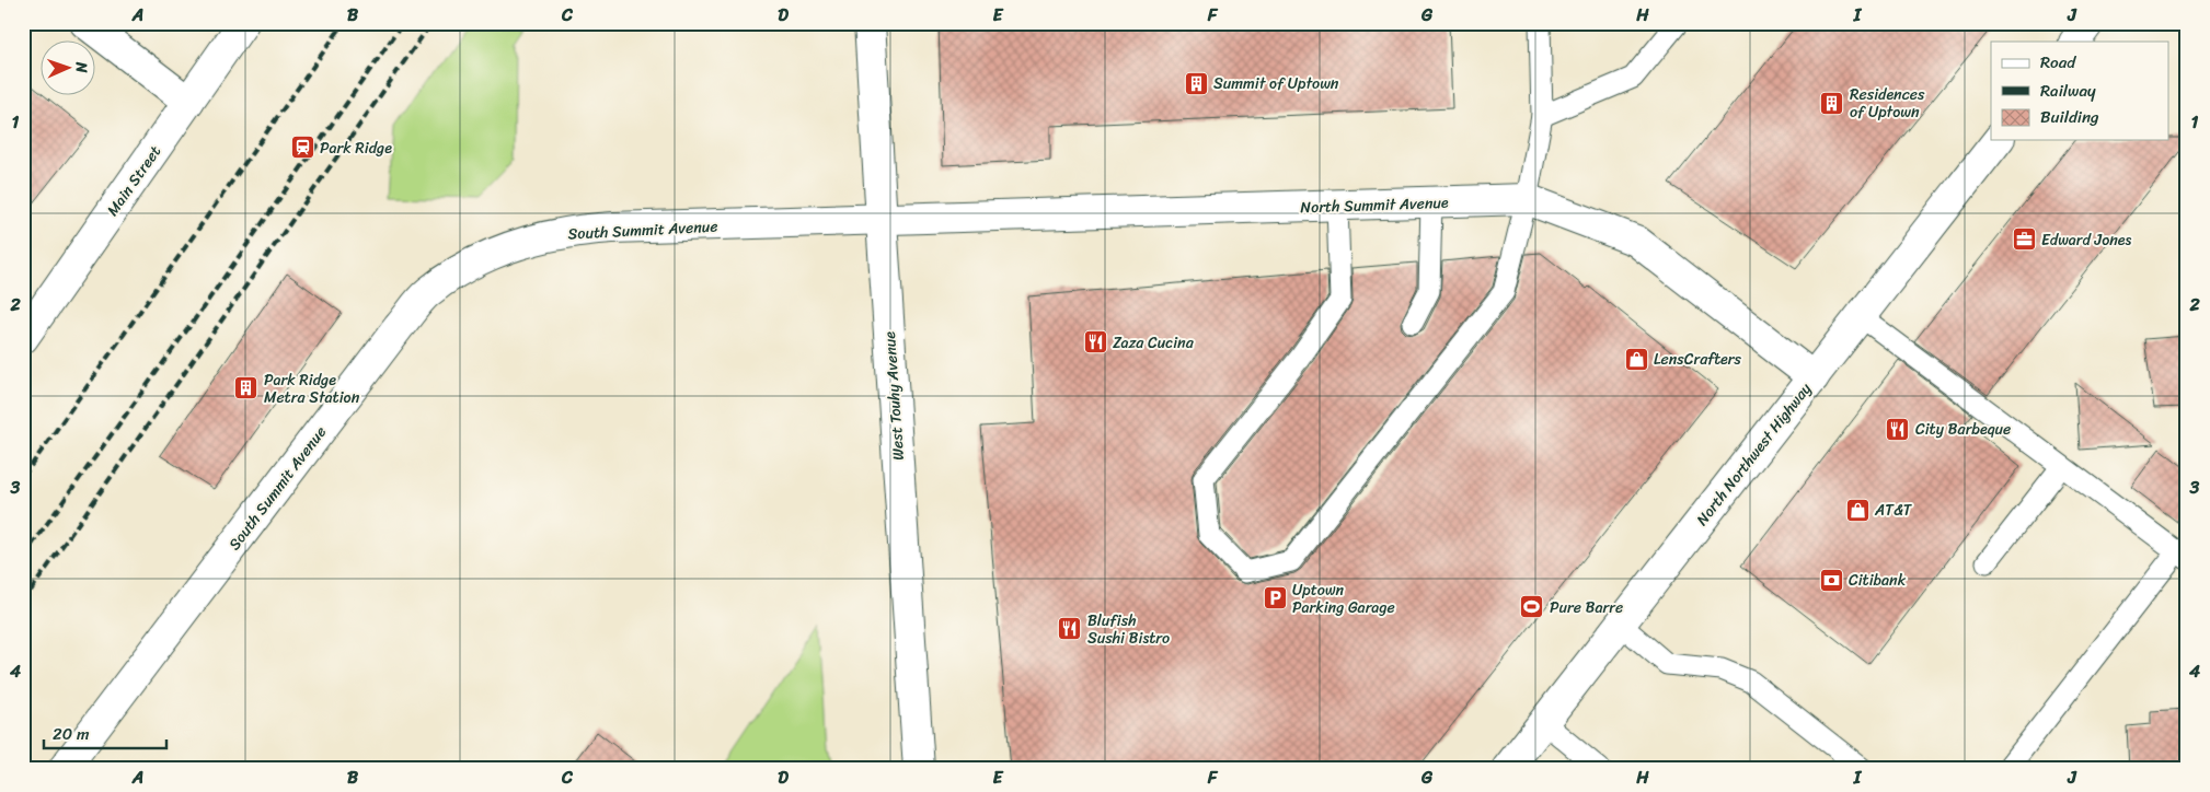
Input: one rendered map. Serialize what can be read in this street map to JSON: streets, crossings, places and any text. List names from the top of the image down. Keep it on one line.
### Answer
{"streets":{"street":["Main Street","North Summit Avenue","South Summit Avenue","West Touhy Avenue","North Northwest Highway"]},"crossings":[["North Summit Avenue","South Summit Avenue"],["North Summit Avenue","West Touhy Avenue"],["North Summit Avenue","North Northwest Highway"],["South Summit Avenue","West Touhy Avenue"]],"places":{"building":["Summit of Uptown","Residences of Uptown","Park Ridge Metra Station"],"station":["Park Ridge"],"office":["Edward Jones"],"restaurant":["Zaza Cucina","City Barbeque","Blufish Sushi Bistro"],"shop":["LensCrafters","AT&T"],"bank":["Citibank"],"parking":["Uptown Parking Garage"],"sports":["Pure Barre"]},"legend":["Road","Railway","Building"],"scale_bar":"20 m","north":"right","grid":{"columns":["A","B","C","D","E","F","G","H","I","J"],"rows":["1","2","3","4"]}}
